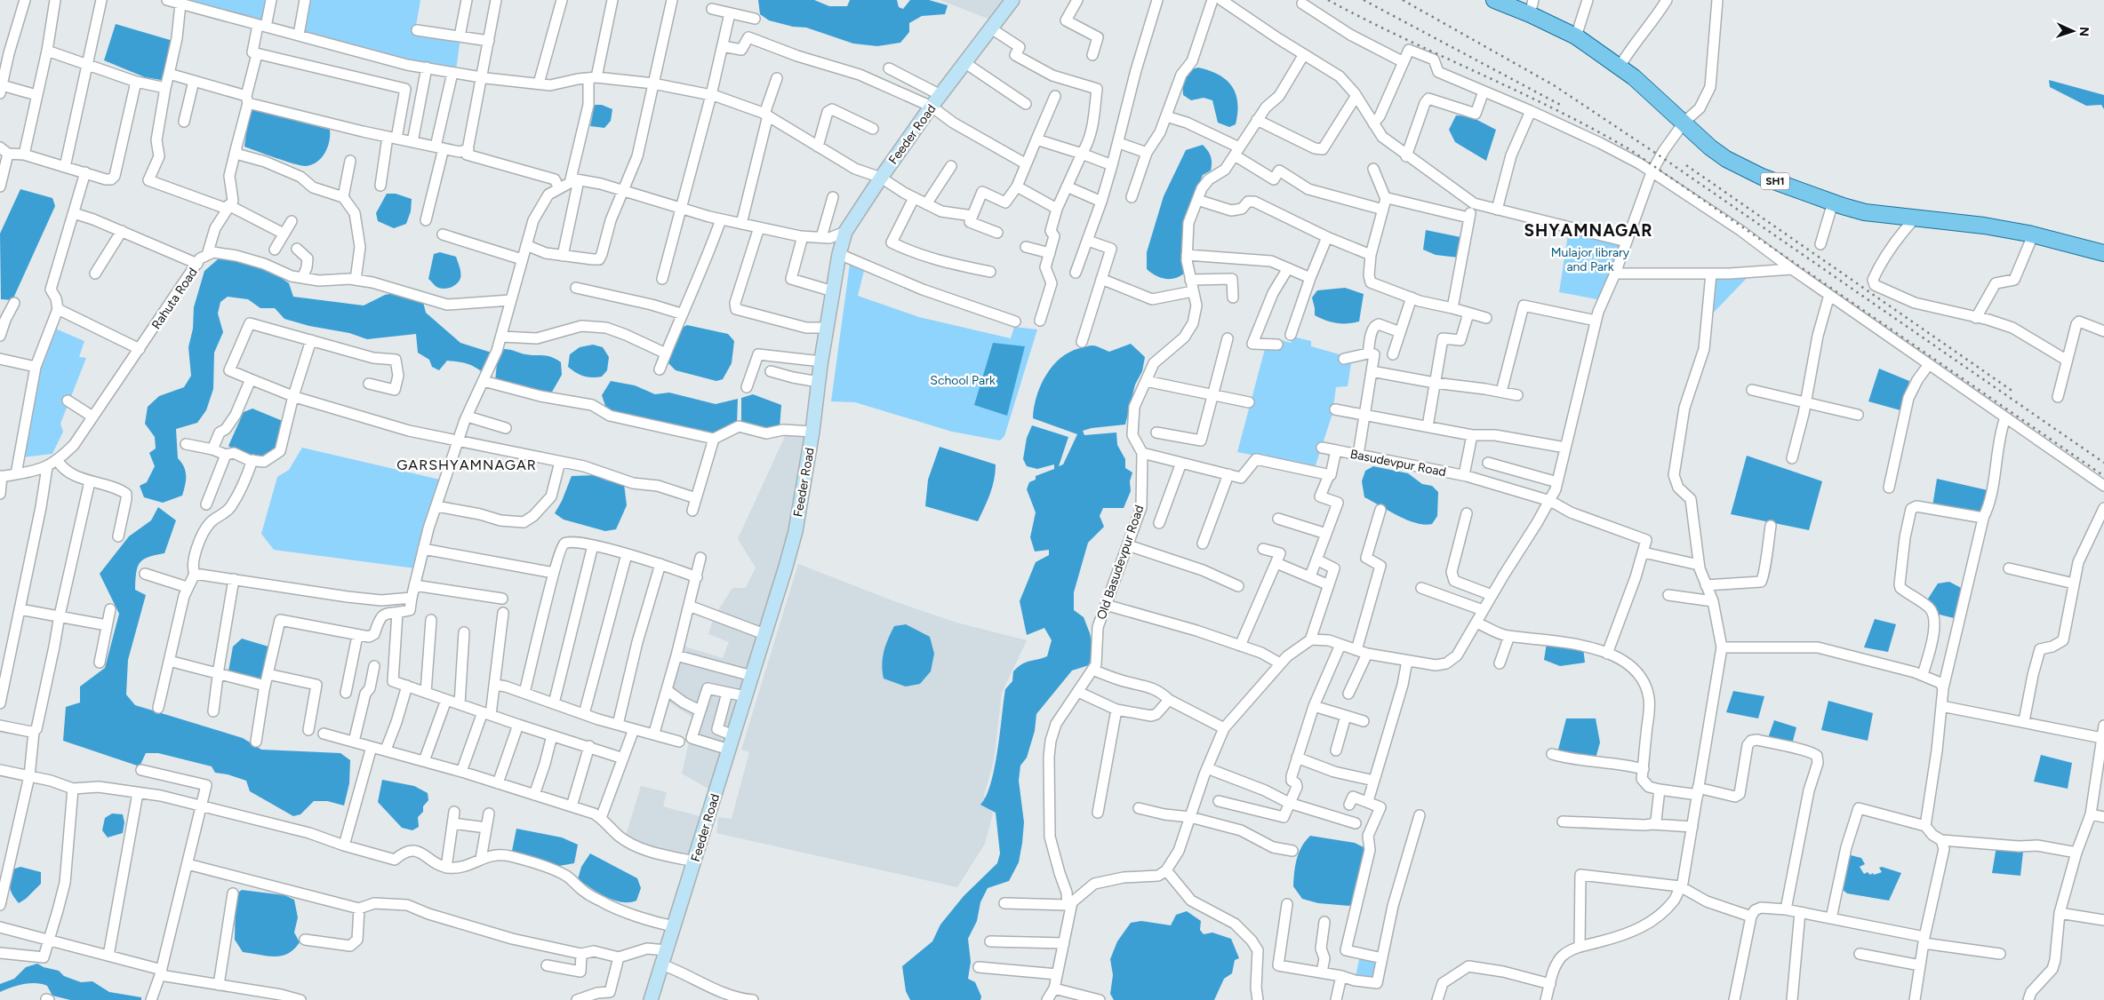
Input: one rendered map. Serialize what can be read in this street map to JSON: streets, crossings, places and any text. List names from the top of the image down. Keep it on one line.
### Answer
{"streets":{"main road":["SH1"],"street":["Feeder Road","Rahuta Road","Basudevpur Road","Old Basudevpur Road"]},"districts":["SHYAMNAGAR","GARSHYAMNAGAR"],"parks":["Mulajor library and Park","School Park"],"north":"right"}
